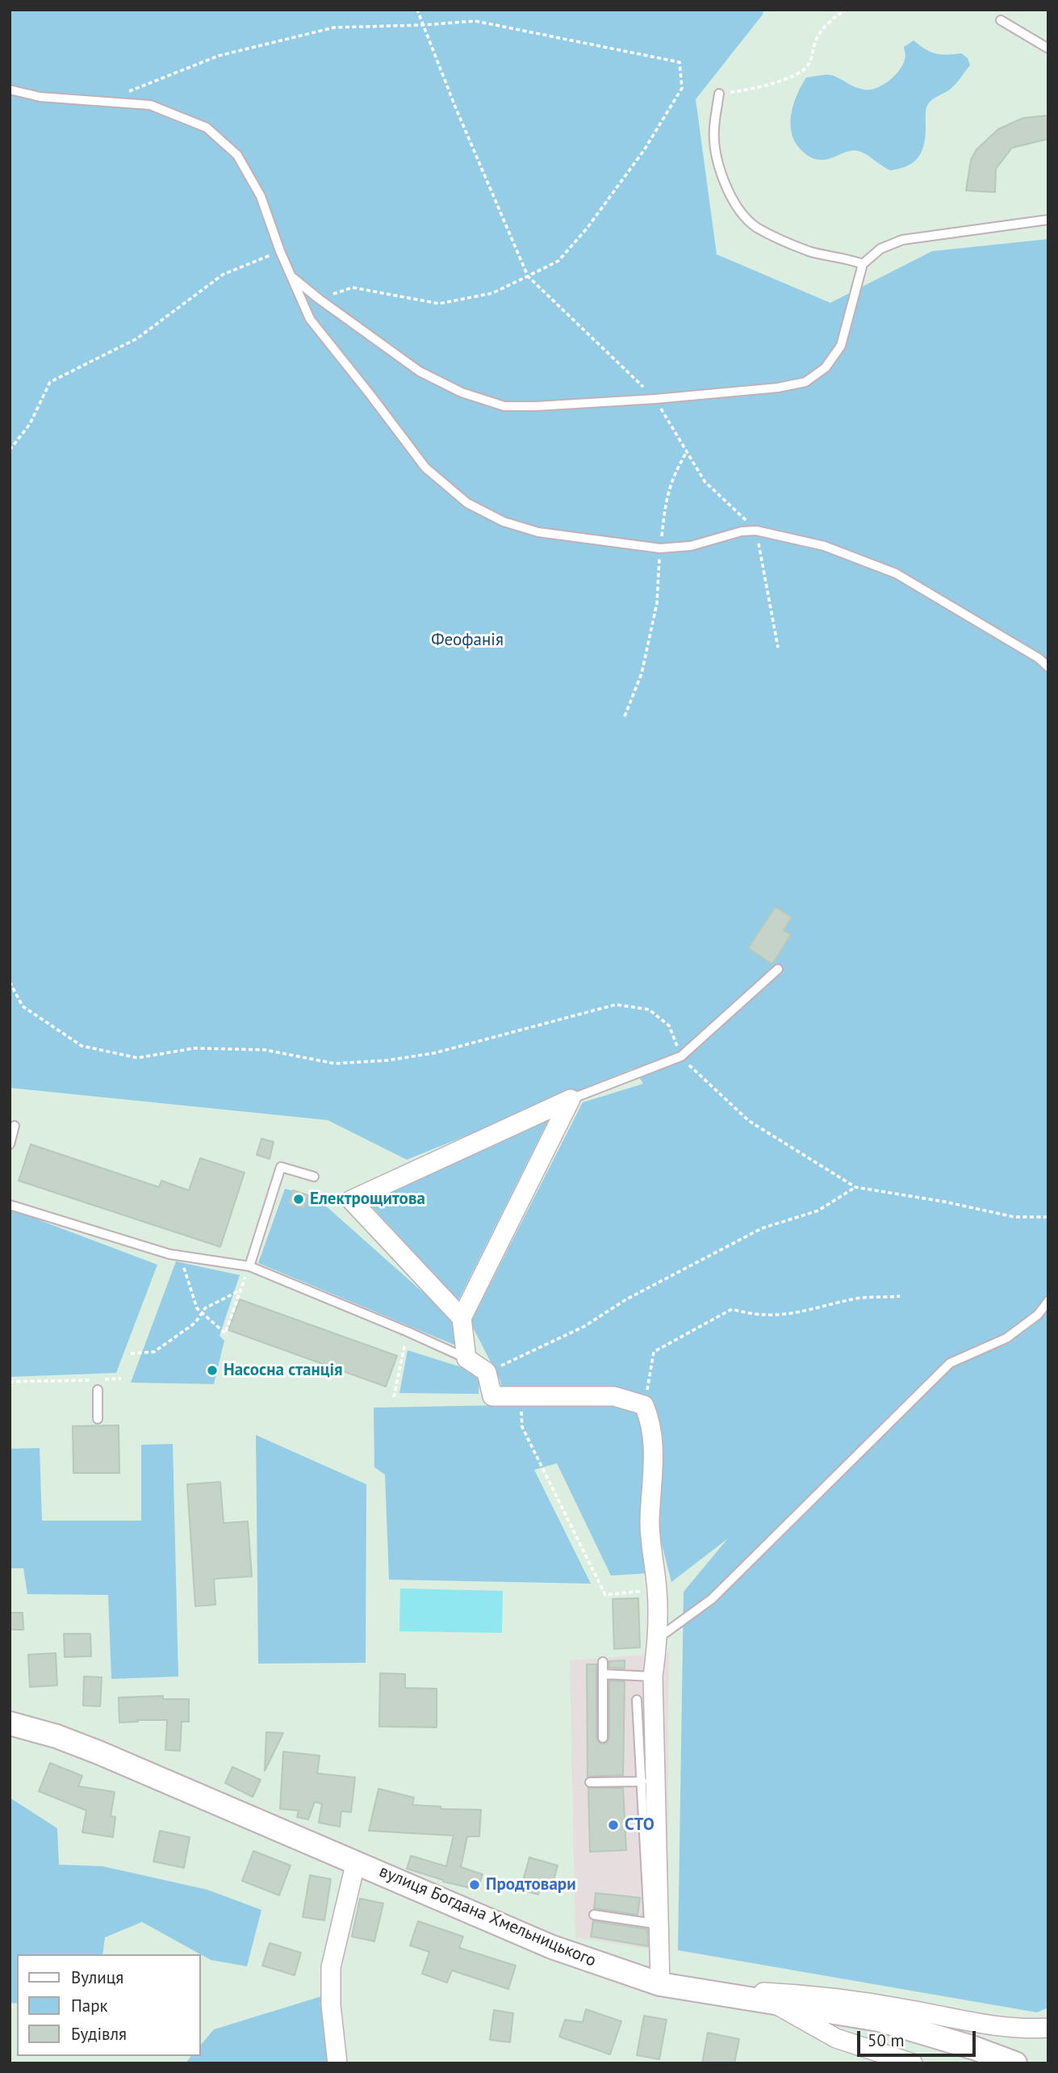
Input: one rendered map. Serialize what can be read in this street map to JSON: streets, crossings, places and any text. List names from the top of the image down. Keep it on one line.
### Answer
{"streets":{"street":["вулиця Богдана Хмельницького"]},"parks":["Феофанія"],"places":["Електрощитова","Насосна станція","СТО","Продтовари"],"legend":["Вулиця","Парк","Будівля"],"scale_bar":"50 m"}
